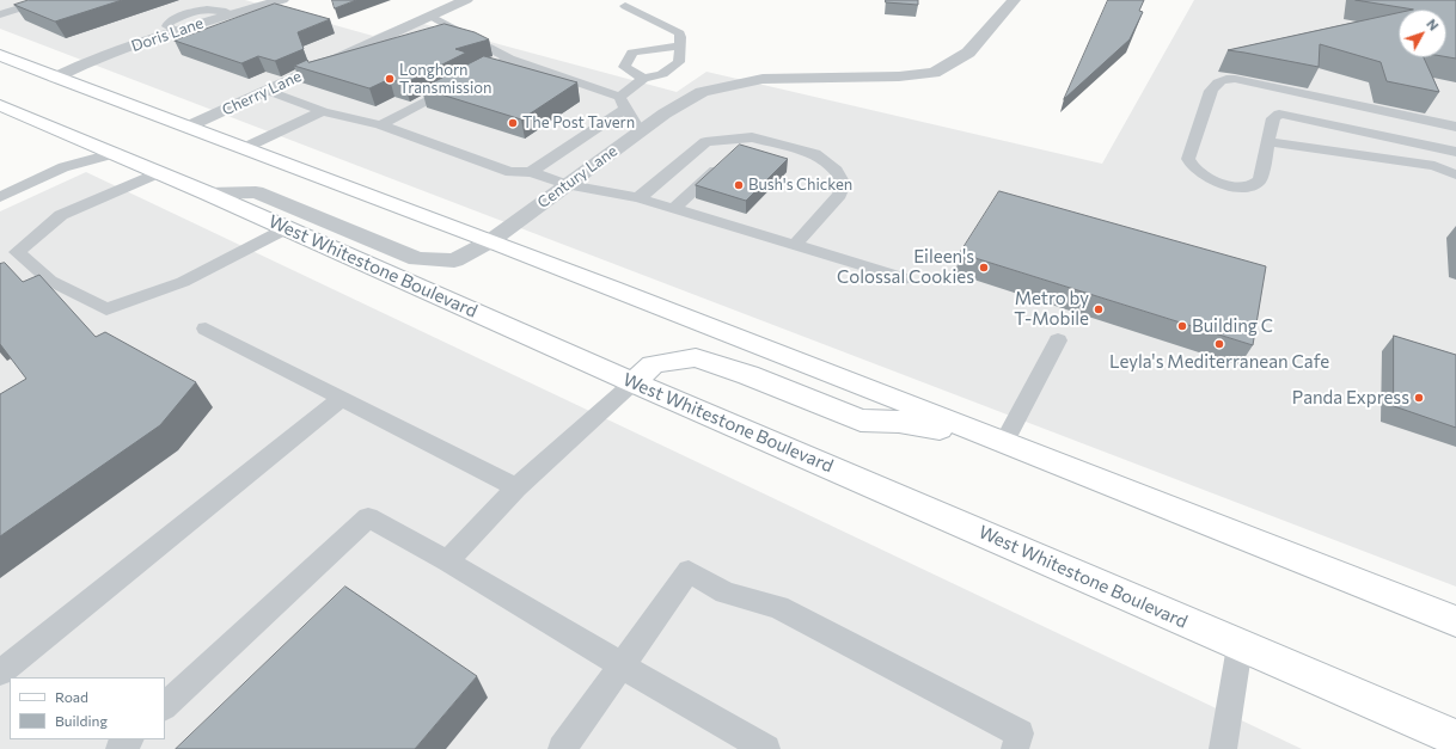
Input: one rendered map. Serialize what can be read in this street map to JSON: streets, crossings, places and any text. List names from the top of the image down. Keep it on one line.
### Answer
{"streets":{"main road":["West Whitestone Boulevard"],"street":["Doris Lane","Cherry Lane","Century Lane"]},"crossings":[["Century Lane","West Whitestone Boulevard"]],"places":["Longhorn Transmission","The Post Tavern","Bush's Chicken","Eileen's Colossal Cookies","Metro by T-Mobile","Building C","Leyla's Mediterranean Cafe","Panda Express"],"legend":["Road","Building"],"north":"top right"}
